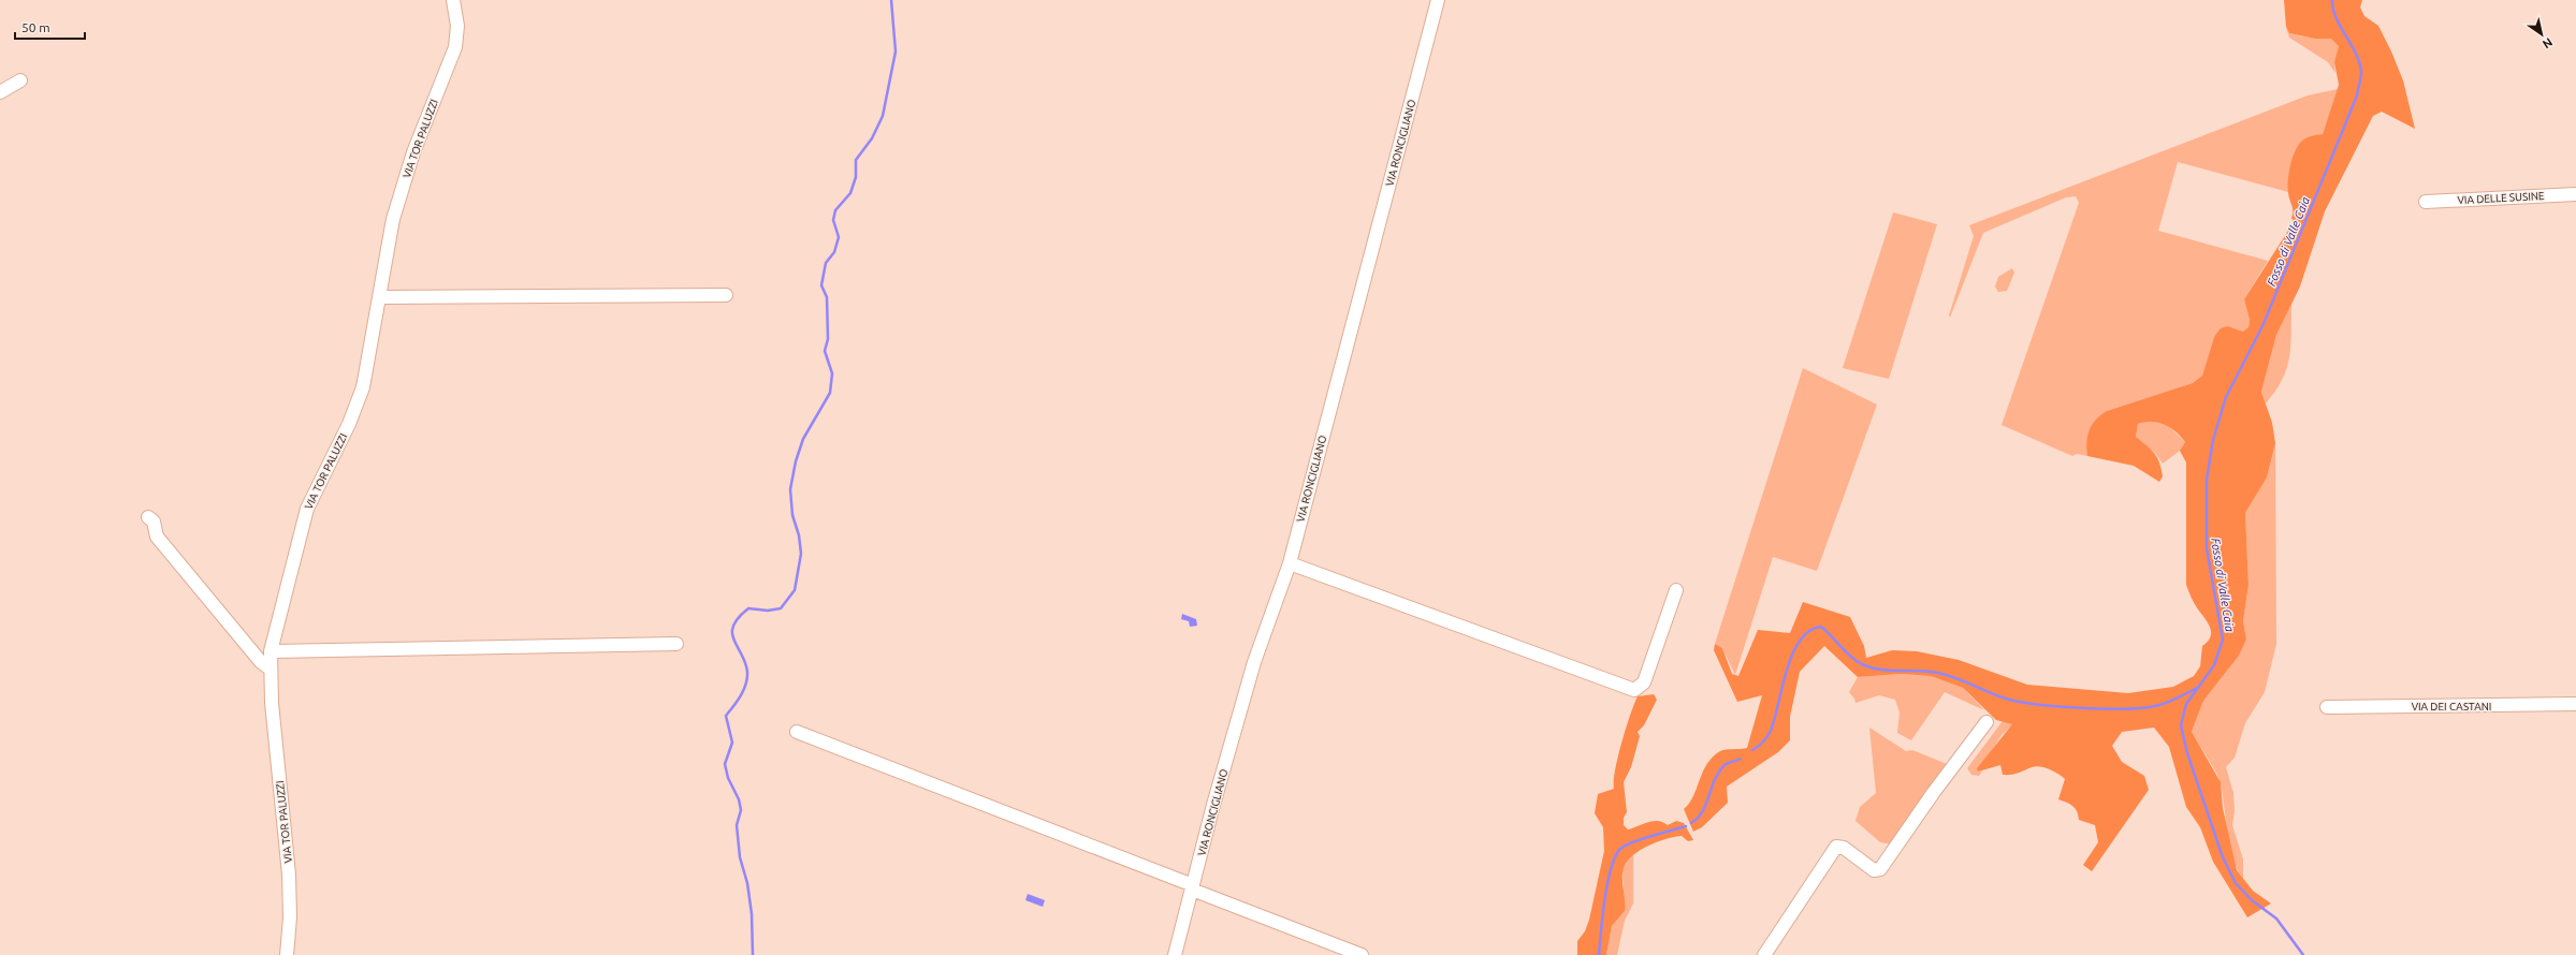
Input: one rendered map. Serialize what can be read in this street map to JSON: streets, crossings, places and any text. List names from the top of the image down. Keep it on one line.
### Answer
{"streets":{"street":["VIA TOR PALUZZI","VIA RONCIGLIANO","VIA DELLE SUSINE","VIA DEI CASTANI"]},"water":["Fosso di Valle Caia"],"scale_bar":"50 m","north":"bottom right"}
